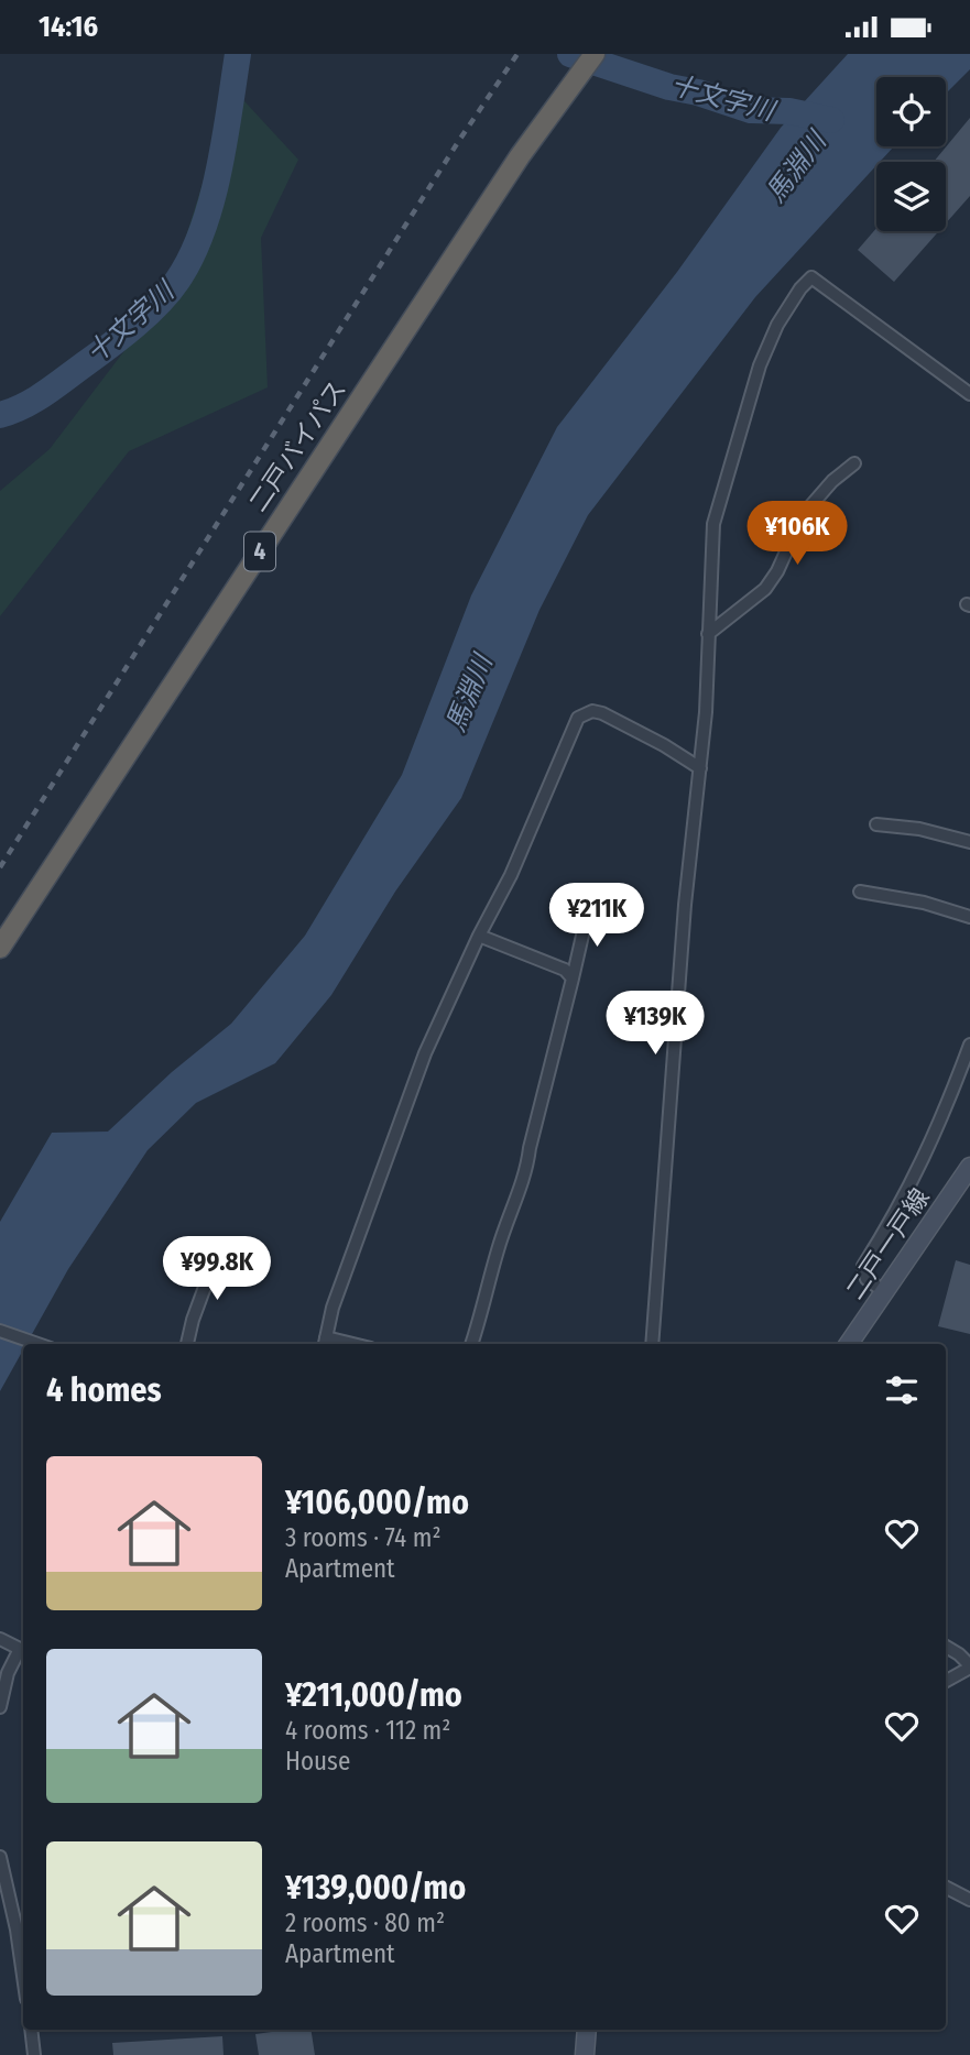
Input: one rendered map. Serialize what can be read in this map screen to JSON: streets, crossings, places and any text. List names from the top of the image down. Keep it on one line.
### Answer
{"streets":{"highway":["二戸バイパス","4"],"main road":["二戸一戸線"]},"water":["十文字川","馬淵川"],"page":{"status":"14:16","price":["¥106K","¥211K","¥139K","¥99.8K"],"heading":"4 homes","list":[{"name":"¥106,000/mo","note":"3 rooms · 74 m² · Apartment"},{"name":"¥211,000/mo","note":"4 rooms · 112 m² · House"},{"name":"¥139,000/mo","note":"2 rooms · 80 m² · Apartment"}]}}
